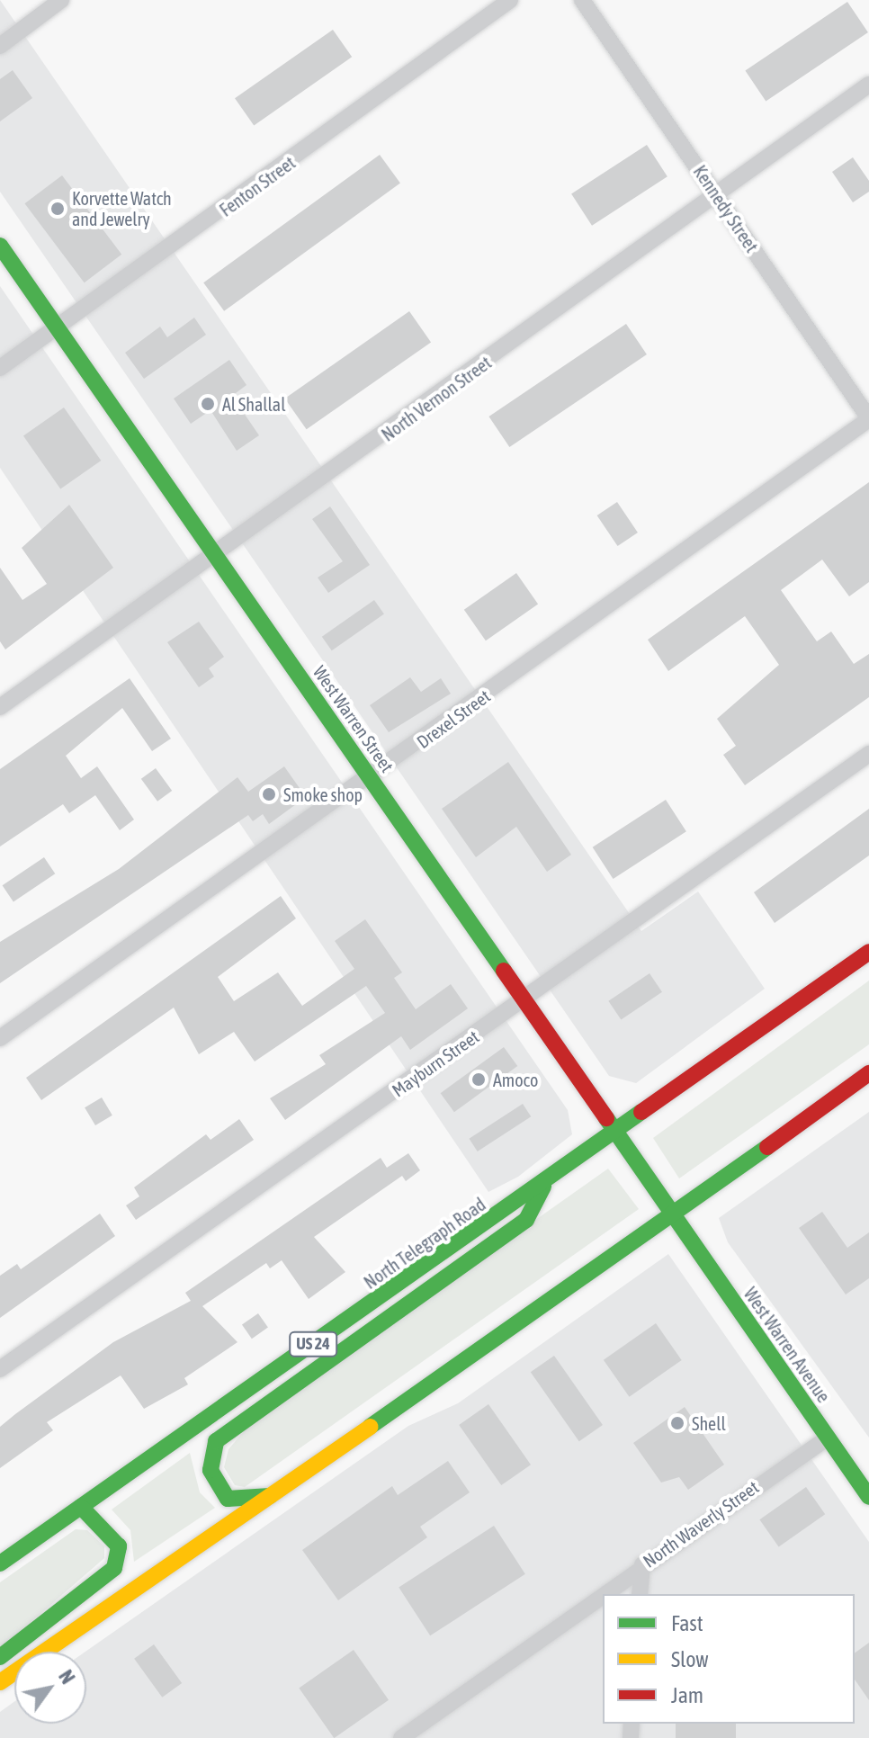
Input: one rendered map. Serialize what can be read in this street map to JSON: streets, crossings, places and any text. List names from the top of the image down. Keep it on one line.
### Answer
{"streets":{"main road":["West Warren Street","North Telegraph Road","US 24","West Warren Avenue"],"street":["Fenton Street","Kennedy Street","North Vernon Street","Drexel Street","Mayburn Street","North Waverly Street"]},"crossings":[["Fenton Street","West Warren Street"],["Kennedy Street","North Vernon Street"],["Kennedy Street","Drexel Street"],["North Vernon Street","West Warren Street"],["West Warren Street","Drexel Street"],["West Warren Street","Mayburn Street"],["West Warren Street","North Telegraph Road"],["West Warren Street","West Warren Avenue"],["West Warren Avenue","North Waverly Street"]],"places":["Korvette Watch and Jewelry","Al Shallal","Smoke shop","Amoco","Shell"],"legend":["Fast","Slow","Jam"],"north":"top right"}
